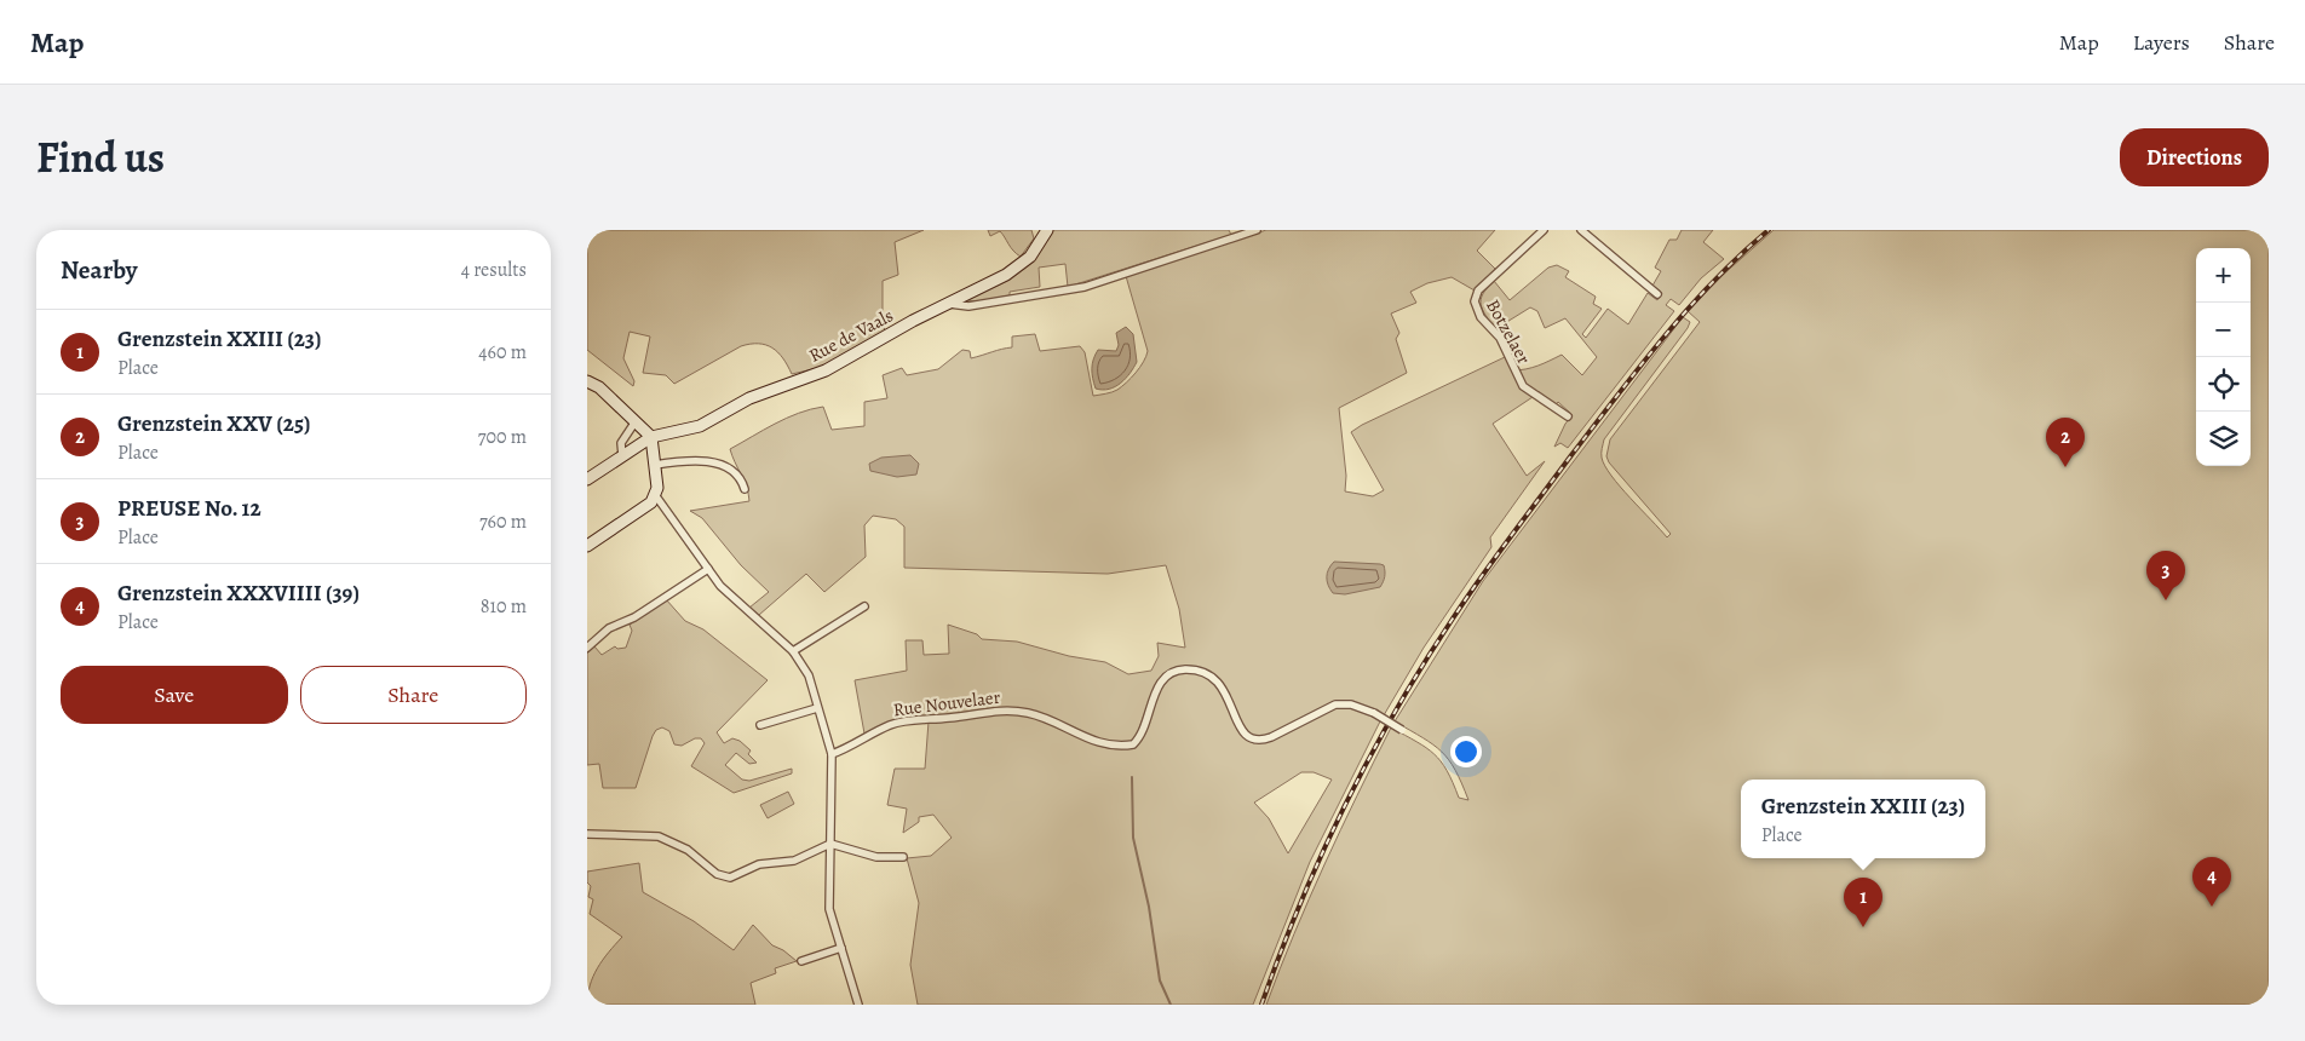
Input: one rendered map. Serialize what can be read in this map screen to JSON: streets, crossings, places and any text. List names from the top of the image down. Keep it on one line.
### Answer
{"streets":{"main road":["Rue de Vaals"],"street":["Botzelaer","Rue Nouvelaer"]},"page":{"header":"Map","nav":["Map","Layers","Share"],"title":"Find us","buttons":["Directions",["Save","Share"]],"heading":["Nearby","4 results"],"map_buttons":["+","−"],"list":[{"mark":"1","name":"Grenzstein XXIII (23)","note":"Place","value":"460 m"},{"mark":"2","name":"Grenzstein XXV (25)","note":"Place","value":"700 m"},{"mark":"3","name":"PREUSE No. 12","note":"Place","value":"760 m"},{"mark":"4","name":"Grenzstein XXXVIIII (39)","note":"Place","value":"810 m"}],"pins":["2","3","4","1"],"popup":["Grenzstein XXIII (23)","Place"]}}
